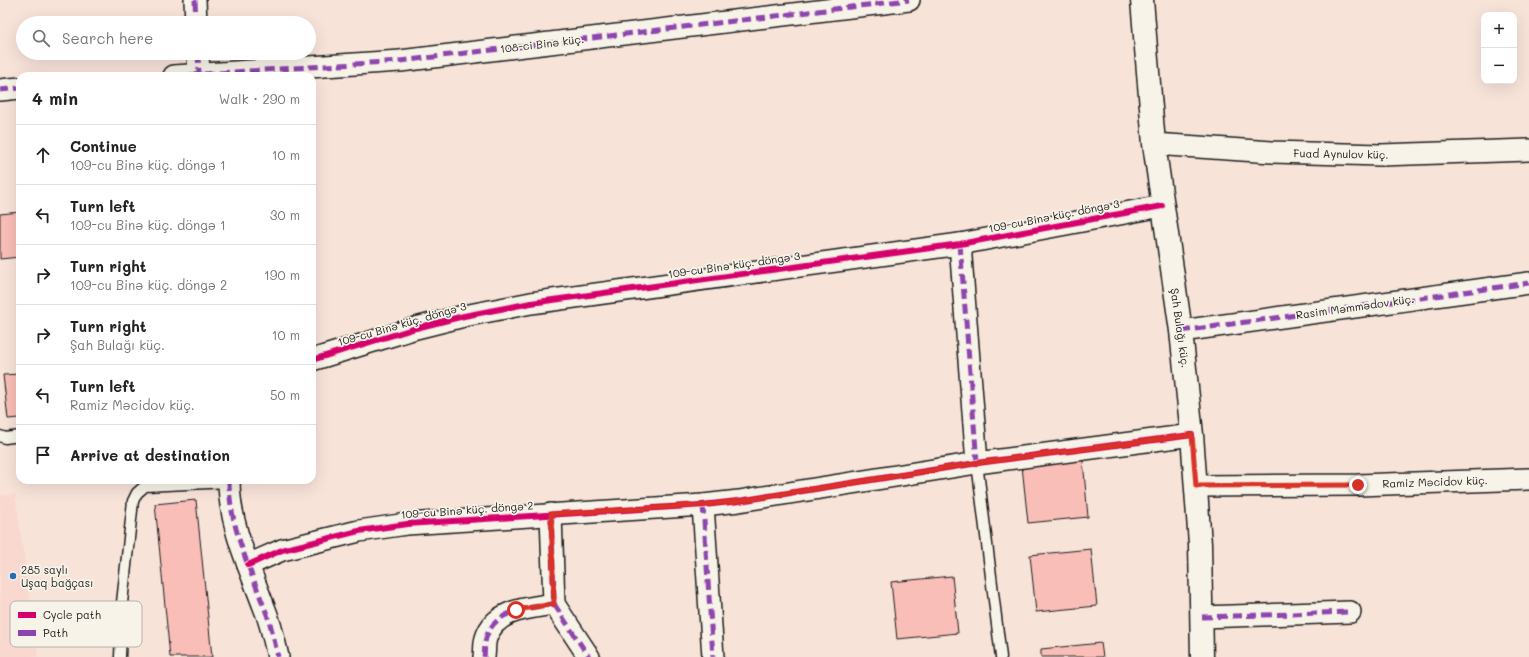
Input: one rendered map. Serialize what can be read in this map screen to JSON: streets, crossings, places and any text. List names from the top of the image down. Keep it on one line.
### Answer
{"streets":{"street":["108-ci Binə küç.","Fuad Aynulov küç.","109-cu Binə küç. döngə 3","Rasim Məmmədov küç.","Şah Bulağı küç.","Ramiz Məcidov küç.","109-cu Binə küç. döngə 2"]},"crossings":[["Fuad Aynulov küç.","Şah Bulağı küç."],["109-cu Binə küç. döngə 3","Şah Bulağı küç."],["Rasim Məmmədov küç.","Şah Bulağı küç."],["Şah Bulağı küç.","Ramiz Məcidov küç."],["Şah Bulağı küç.","109-cu Binə küç. döngə 2"]],"places":["285 saylı Uşaq bağçası"],"legend":["Cycle path","Path"],"page":{"map_buttons":["+","−"],"search":"Search here","heading":["4 min","Walk · 290 m"],"list":[["Continue","109-cu Binə küç. döngə 1","10 m"],["Turn left","109-cu Binə küç. döngə 1","30 m"],["Turn right","109-cu Binə küç. döngə 2","190 m"],["Turn right","Şah Bulağı küç.","10 m"],["Turn left","Ramiz Məcidov küç.","50 m"],"Arrive at destination"]}}
